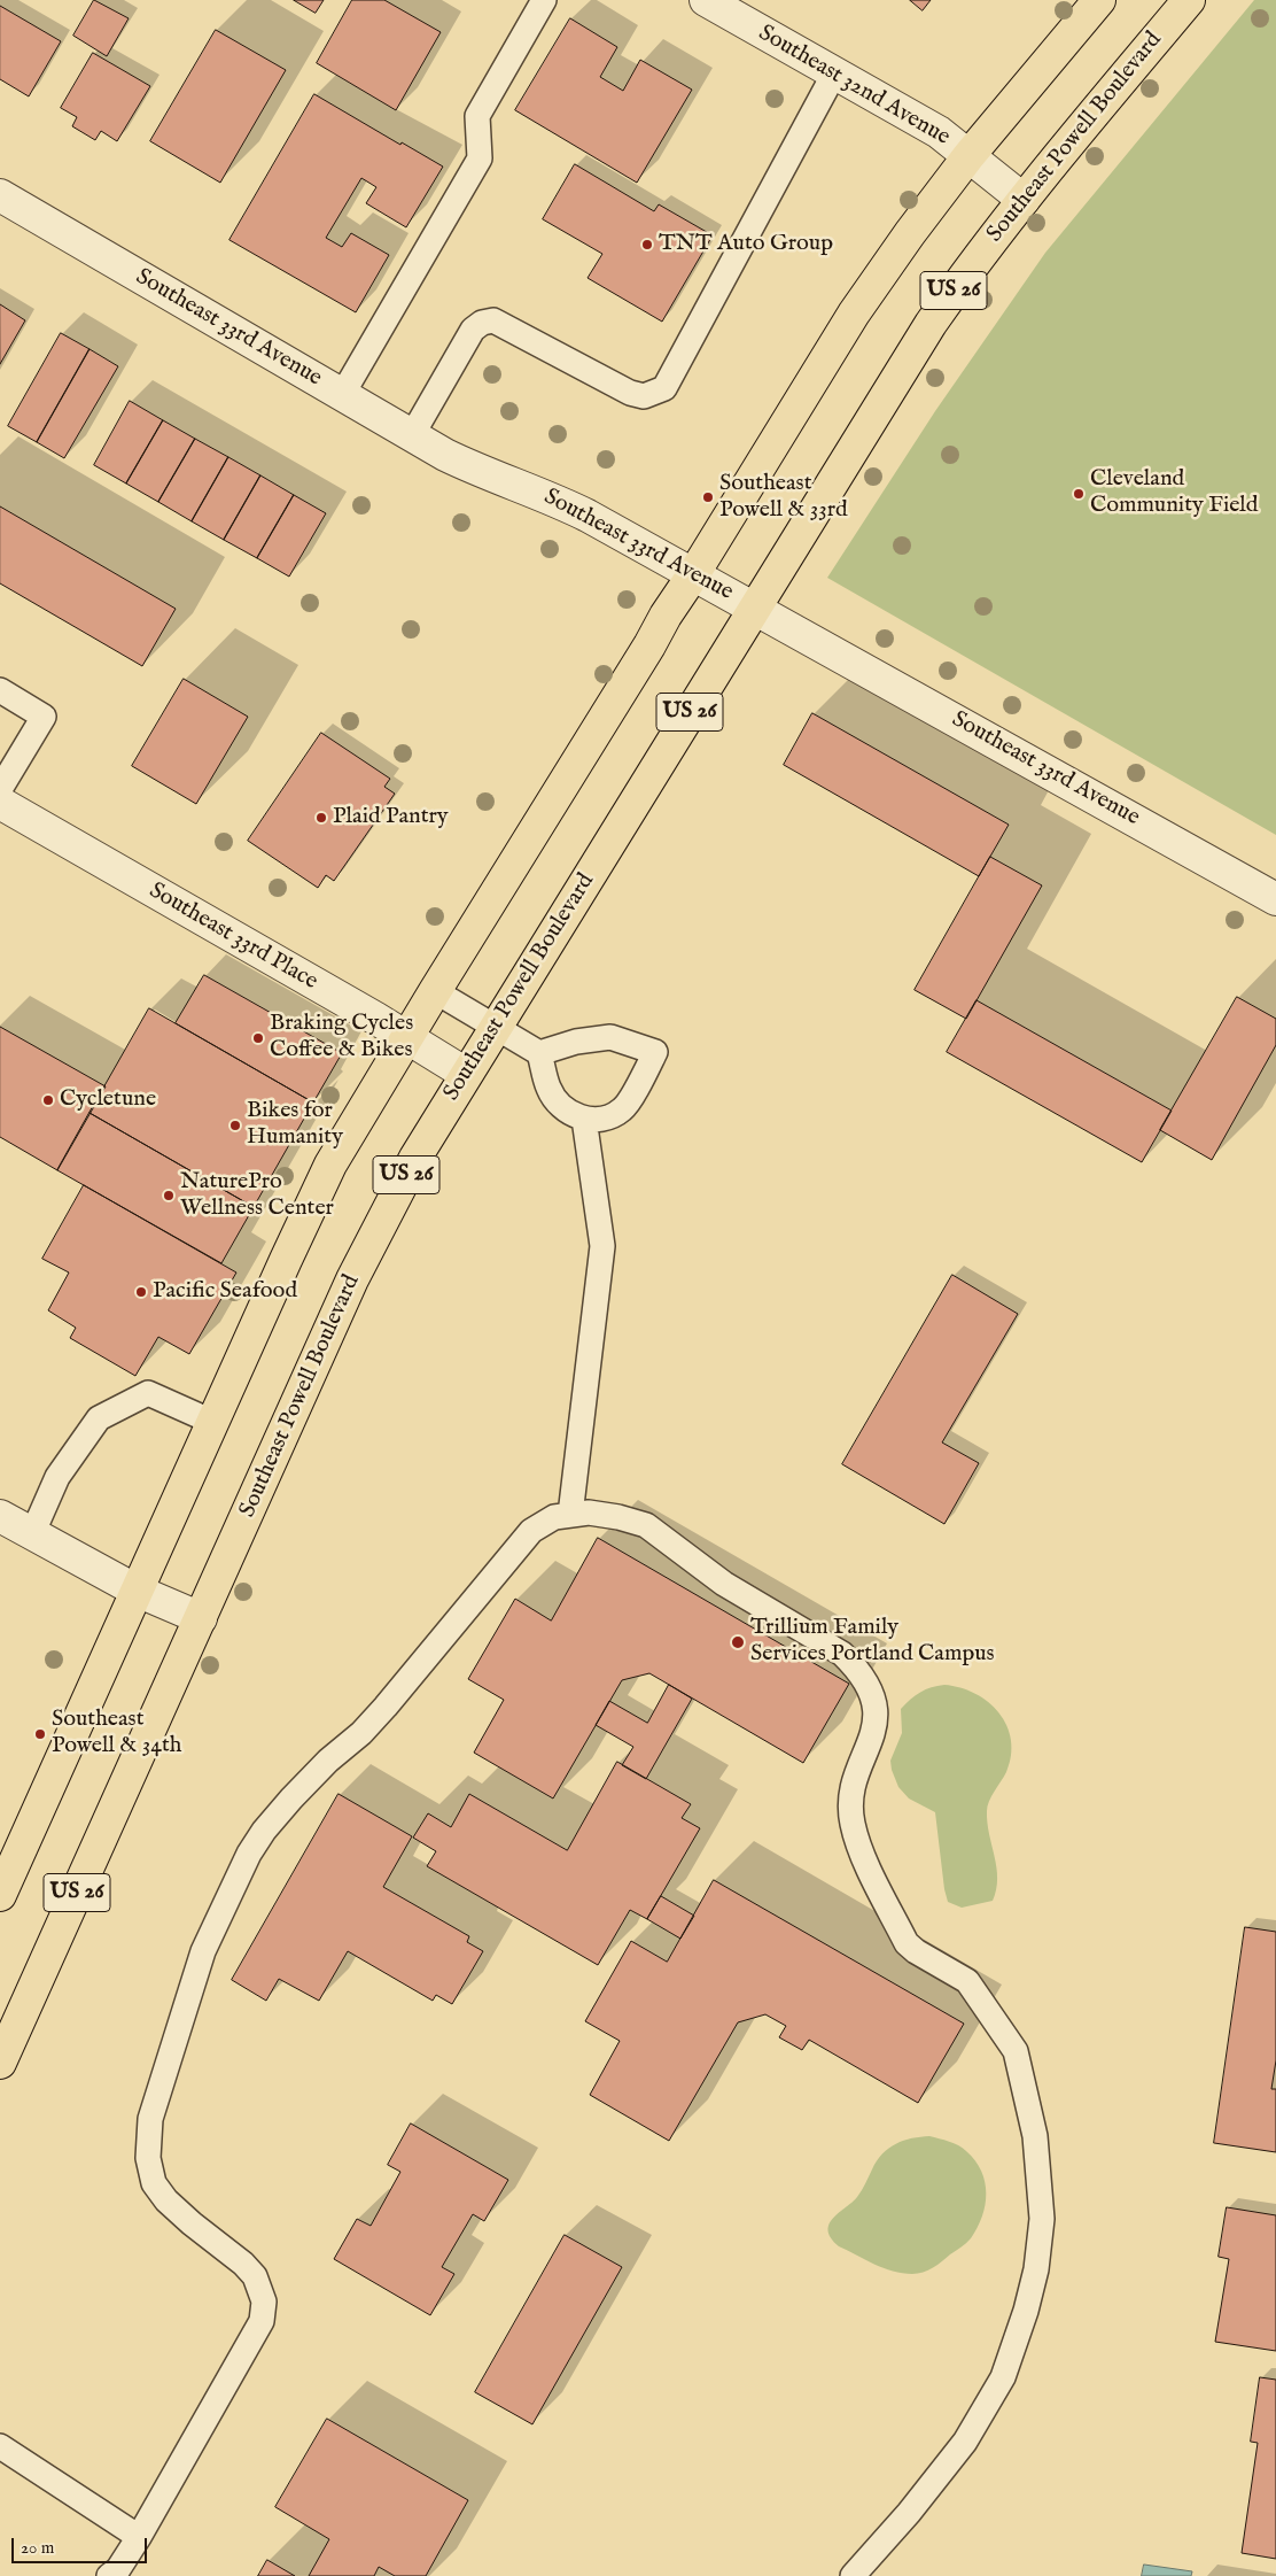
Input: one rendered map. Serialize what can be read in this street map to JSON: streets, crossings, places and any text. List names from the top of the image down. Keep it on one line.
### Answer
{"streets":{"main road":["Southeast Powell Boulevard","US 26"],"street":["Southeast 32nd Avenue","Southeast 33rd Avenue","Southeast 33rd Place"]},"crossings":[["Southeast 32nd Avenue","Southeast Powell Boulevard"],["Southeast 32nd Avenue","US 26"],["Southeast Powell Boulevard","Southeast 33rd Avenue"],["Southeast Powell Boulevard","Southeast 33rd Place"],["US 26","Southeast 33rd Avenue"],["US 26","Southeast 33rd Place"]],"places":["TNT Auto Group","Cleveland Community Field","Southeast Powell & 33rd","Plaid Pantry","Braking Cycles Coffee & Bikes","Cycletune","Bikes for Humanity","NaturePro Wellness Center","Pacific Seafood","Trillium Family Services Portland Campus","Southeast Powell & 34th"],"scale_bar":"20 m"}
